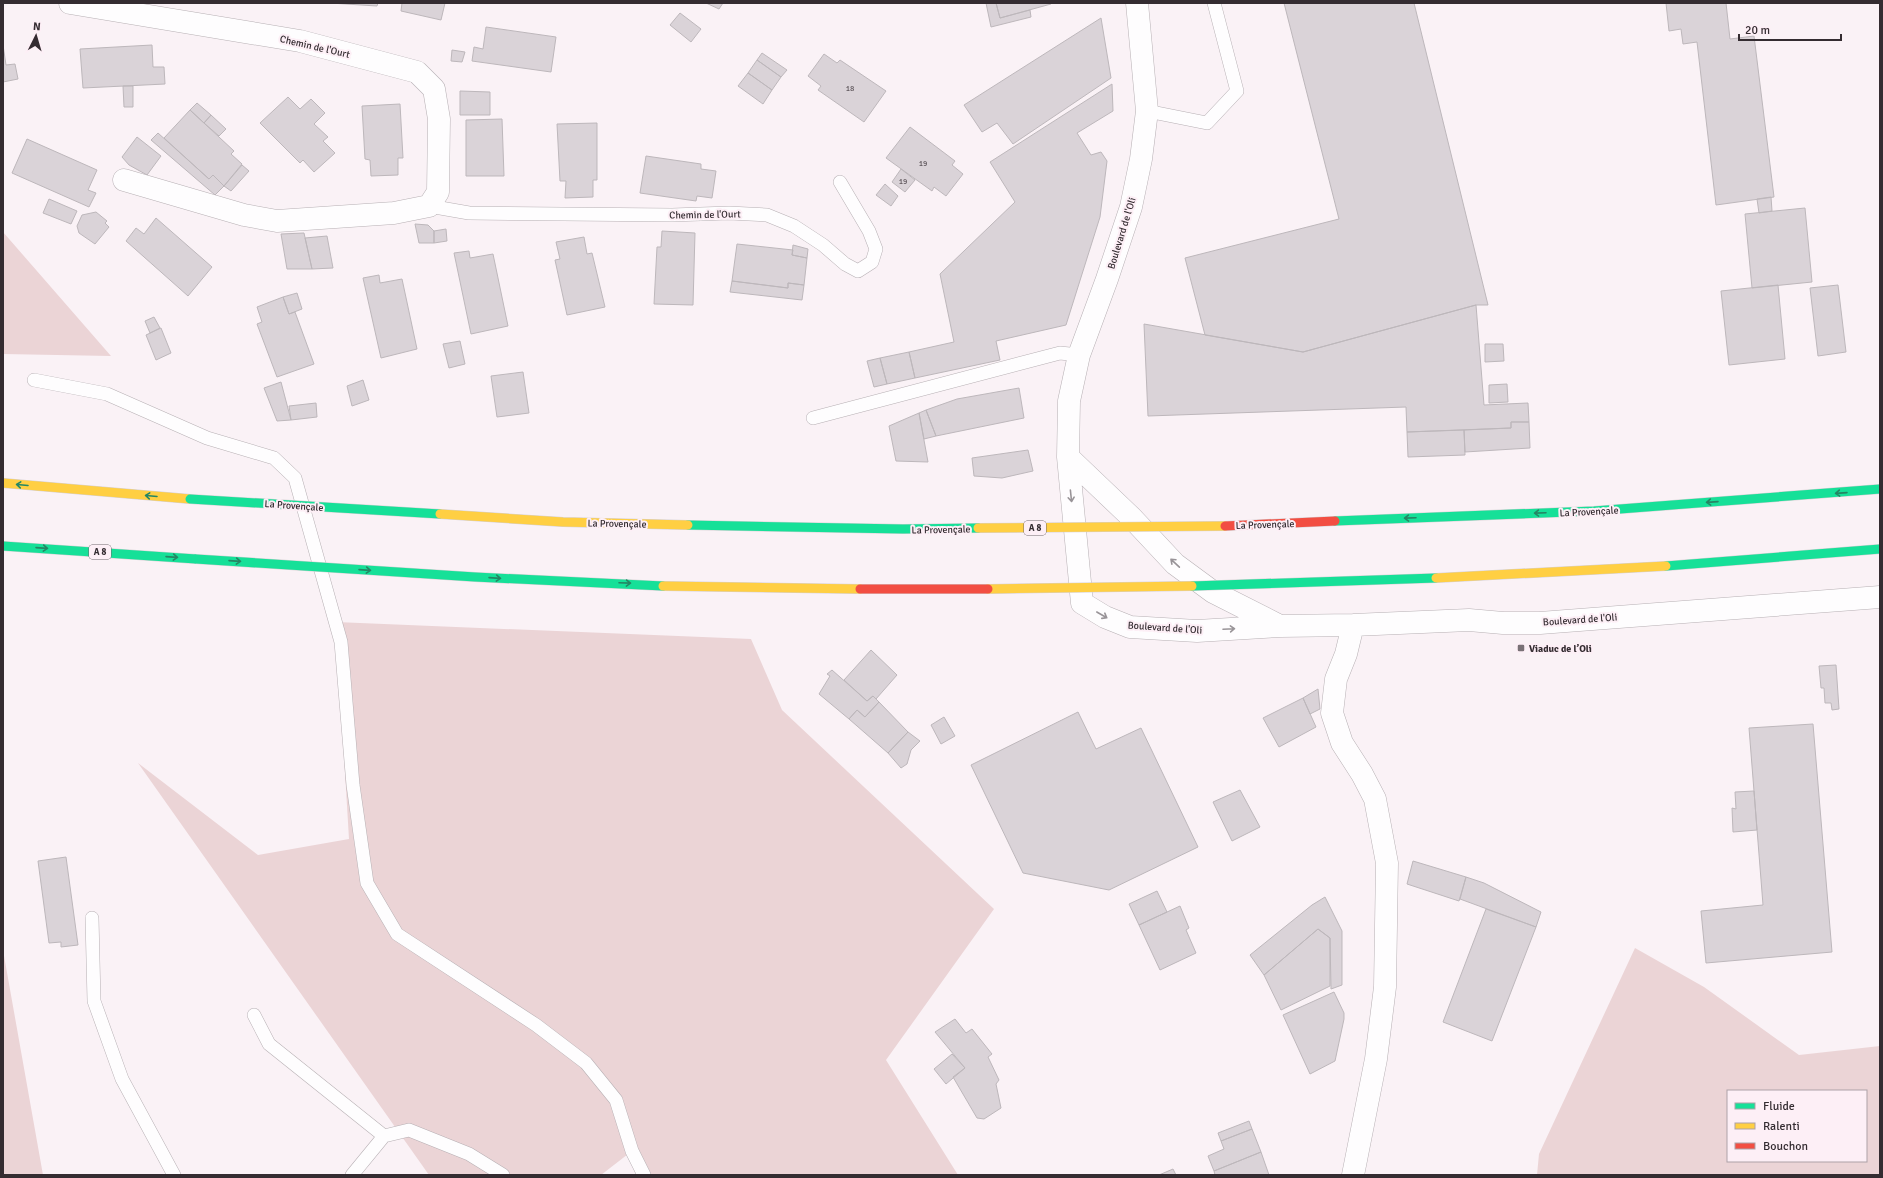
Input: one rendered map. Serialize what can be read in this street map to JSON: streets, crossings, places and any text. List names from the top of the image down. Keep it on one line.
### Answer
{"streets":{"highway":["La Provençale","A 8"],"street":["Chemin de l'Ourt","Boulevard de l'Oli"]},"places":{"transit":["Viaduc de l’Oli"]},"house_numbers":["18","19","19"],"legend":["Fluide","Ralenti","Bouchon"],"scale_bar":"20 m","north":"top"}
